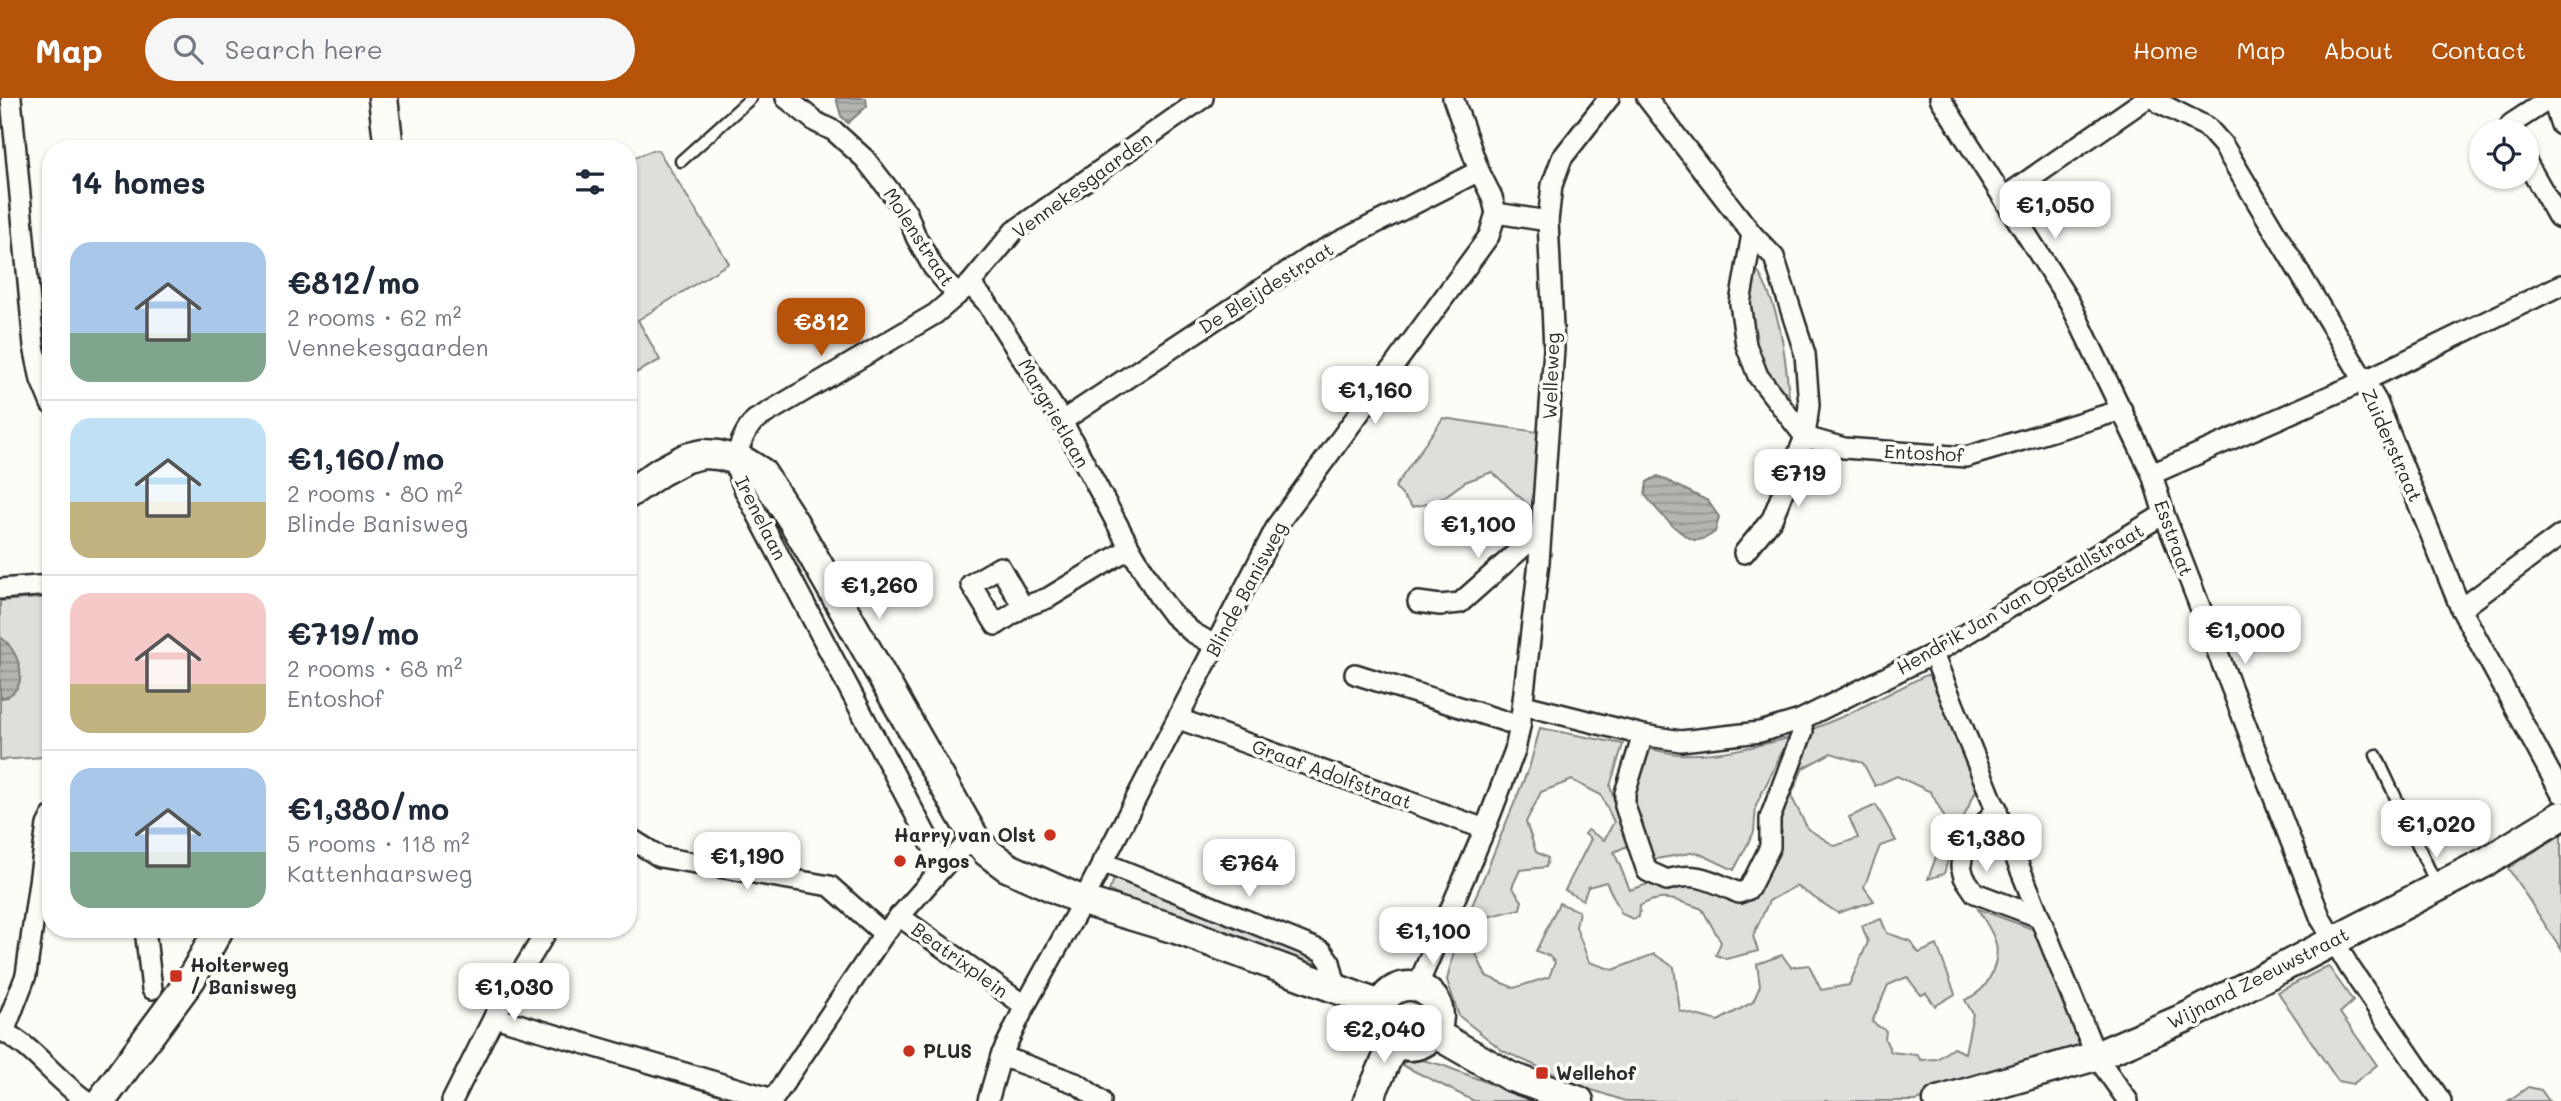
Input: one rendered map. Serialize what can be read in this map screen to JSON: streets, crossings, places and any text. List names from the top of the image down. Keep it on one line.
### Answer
{"streets":{"main road":["Irenelaan","Wijnand Zeeuwstraat"],"street":["Vennekesgaarden","Molenstraat","De Bleijdestraat","Welleweg","Margrietlaan","Zuiderstraat","Entoshof","Esstraat","Blinde Banisweg","Hendrik Jan van Opstallstraat","Graaf Adolfstraat","Beatrixplein"]},"crossings":[["Vennekesgaarden","Molenstraat"],["Vennekesgaarden","Margrietlaan"],["Vennekesgaarden","Irenelaan"],["Molenstraat","Margrietlaan"],["De Bleijdestraat","Margrietlaan"],["Welleweg","Irenelaan"],["Welleweg","Hendrik Jan van Opstallstraat"],["Welleweg","Graaf Adolfstraat"],["Margrietlaan","Blinde Banisweg"],["Entoshof","Esstraat"],["Irenelaan","Blinde Banisweg"],["Irenelaan","Beatrixplein"],["Esstraat","Hendrik Jan van Opstallstraat"],["Esstraat","Wijnand Zeeuwstraat"],["Blinde Banisweg","Graaf Adolfstraat"],["Blinde Banisweg","Beatrixplein"]],"places":{"other":["Harry van Olst","Argos","PLUS"],"transit":["Holterweg / Banisweg","Wellehof"]},"page":{"header":"Map","search":"Search here","nav":["Home","Map","About","Contact"],"heading":"14 homes","price":["€1,050","€812","€1,160","€719","€1,100","€1,260","€1,000","€1,020","€1,380","€1,190","€764","€1,100","€1,030","€2,040"],"list":[{"name":"€812/mo","note":"2 rooms · 62 m² · Vennekesgaarden"},{"name":"€1,160/mo","note":"2 rooms · 80 m² · Blinde Banisweg"},{"name":"€719/mo","note":"2 rooms · 68 m² · Entoshof"},{"name":"€1,380/mo","note":"5 rooms · 118 m² · Kattenhaarsweg"}]}}
